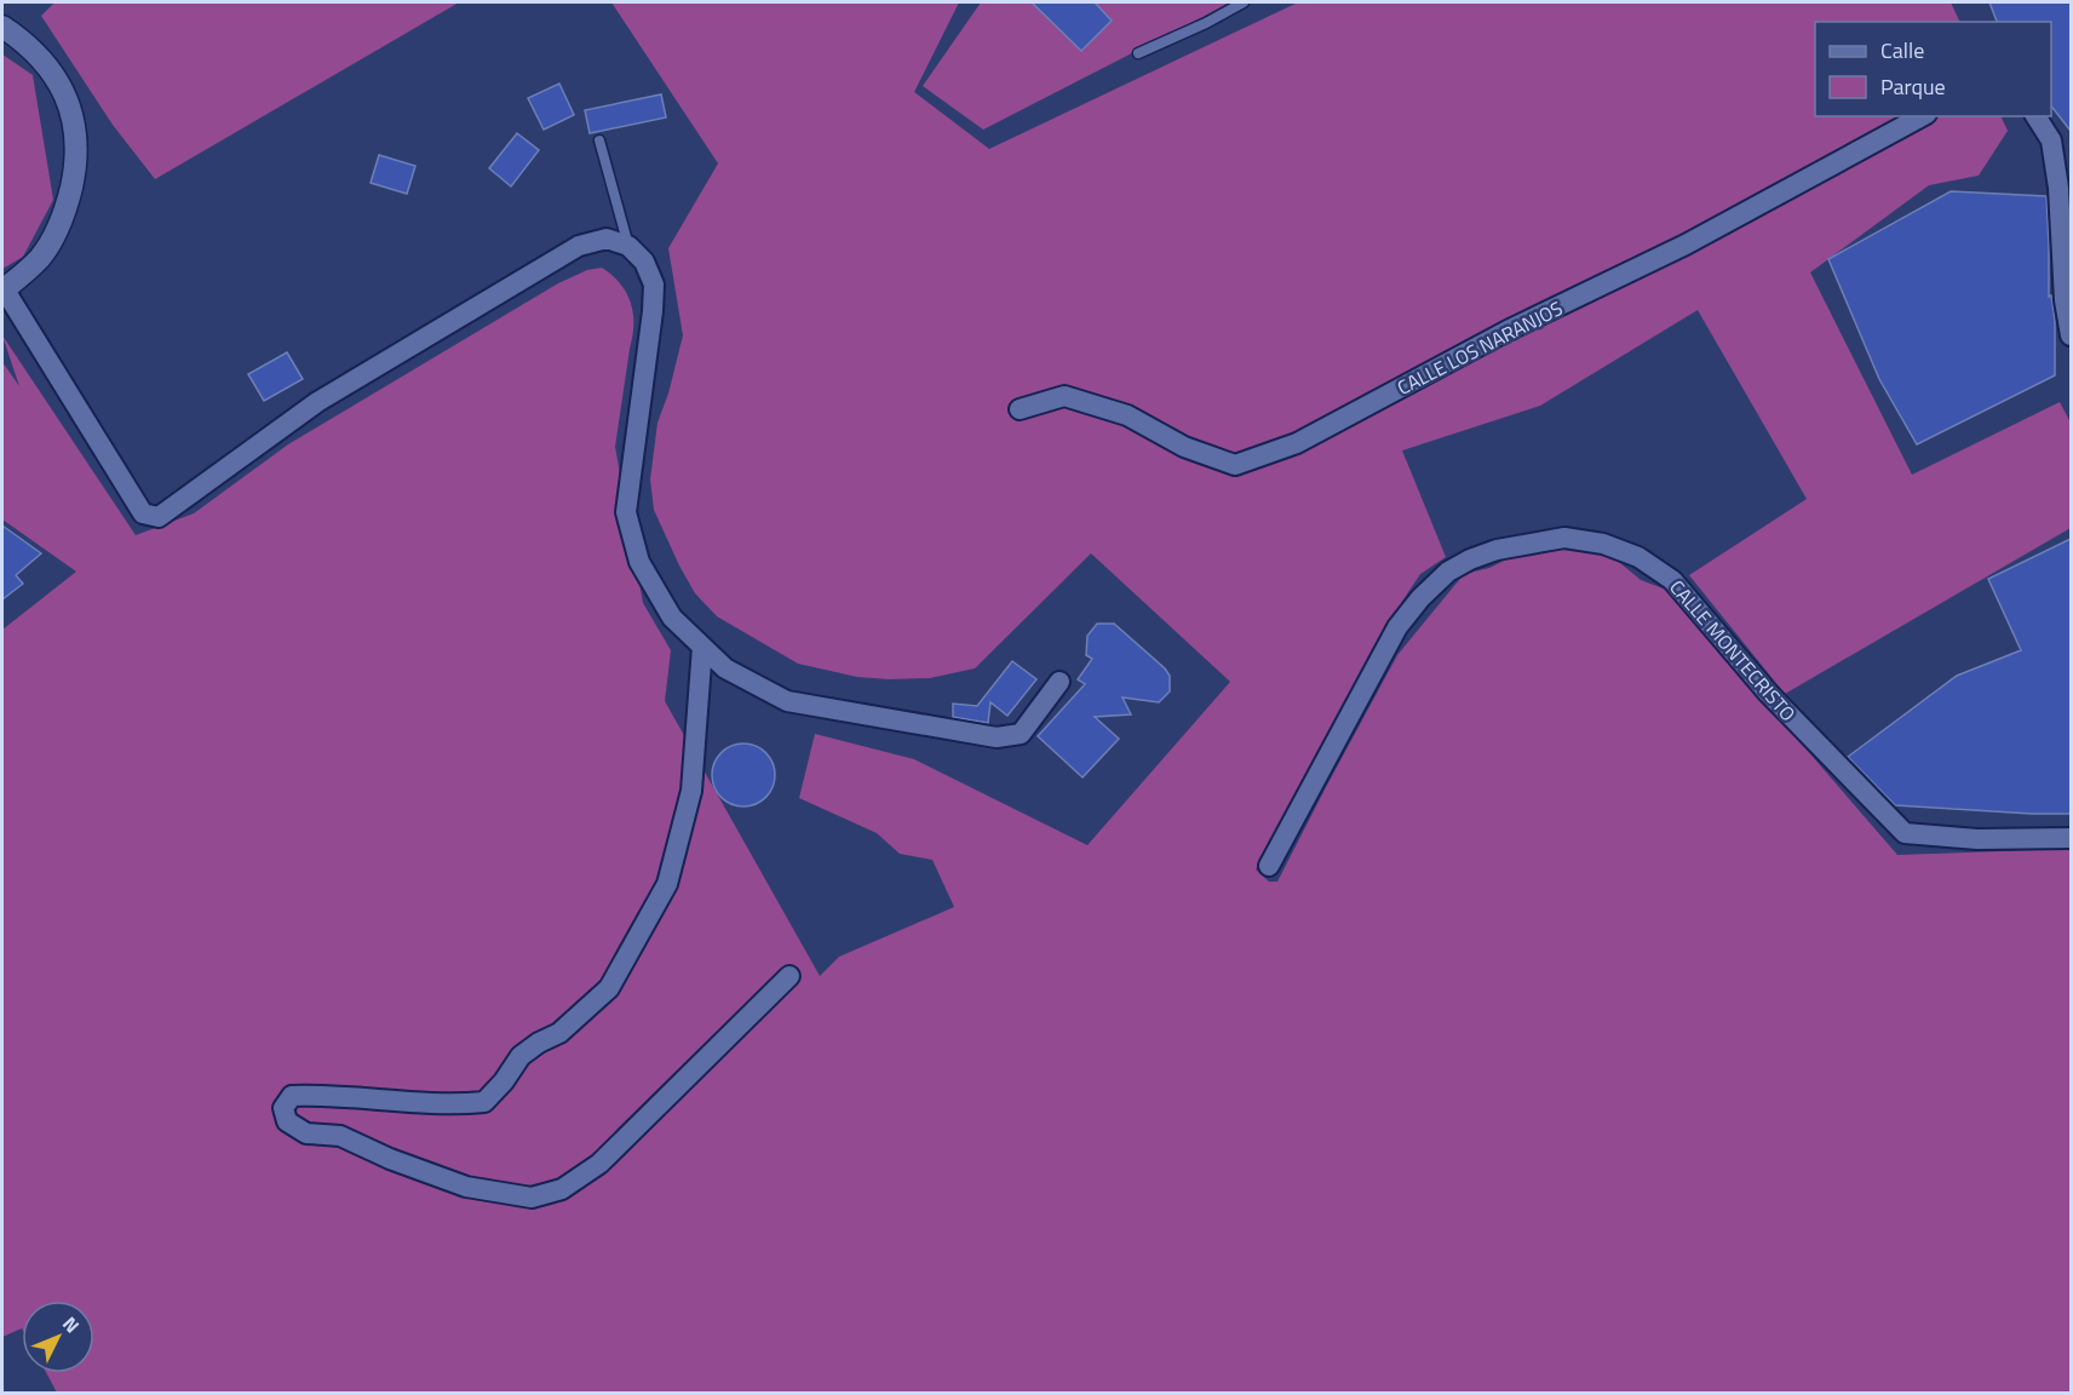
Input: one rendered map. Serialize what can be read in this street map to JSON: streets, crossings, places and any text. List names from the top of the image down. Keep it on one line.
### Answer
{"streets":{"street":["CALLE LOS NARANJOS","CALLE MONTECRISTO"]},"legend":["Calle","Parque"],"north":"top right"}
